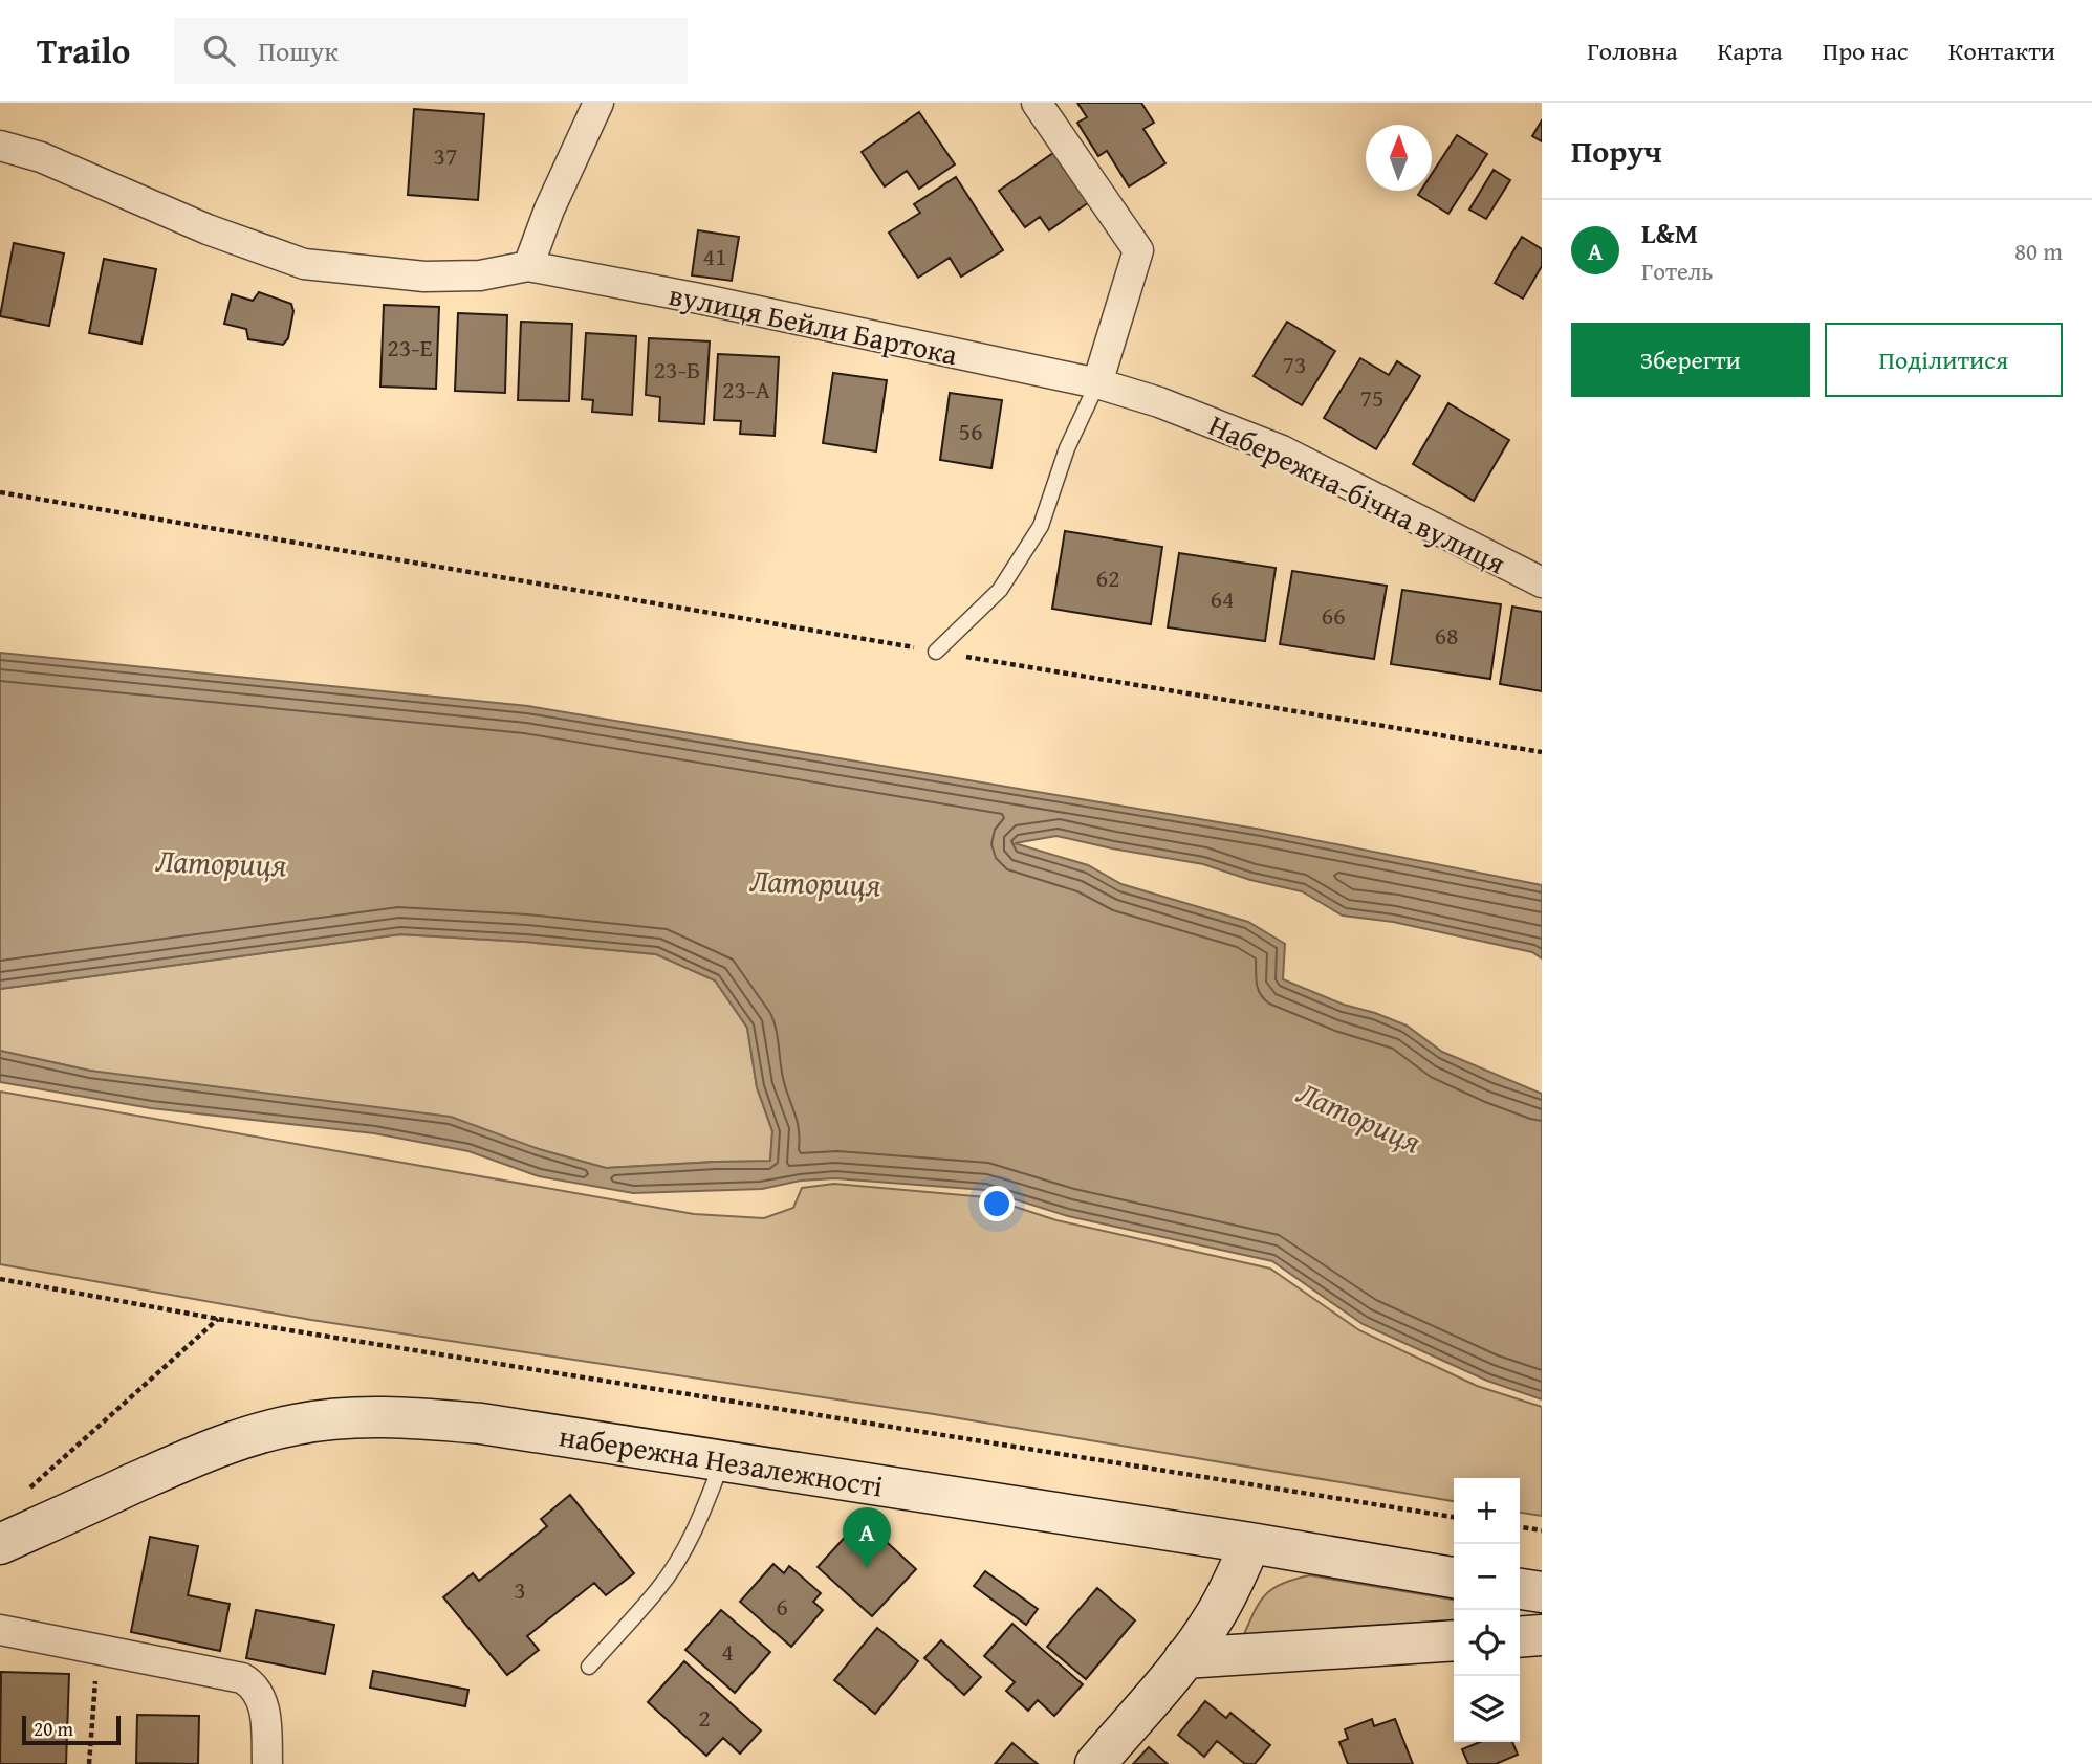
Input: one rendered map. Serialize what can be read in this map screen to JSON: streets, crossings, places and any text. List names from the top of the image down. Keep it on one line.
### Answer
{"streets":{"street":["вулиця Бейли Бартока","Набережна-бічна вулиця","набережна Незалежності"]},"crossings":[["вулиця Бейли Бартока","Набережна-бічна вулиця"]],"water":["Латориця"],"house_numbers":["37","41","23-Е","73","23-Б","23-А","75","56","62","64","66","68","3","6","4","2"],"scale_bar":"20 m","north":"top","page":{"header":"Trailo","search":"Пошук","nav":["Головна","Карта","Про нас","Контакти"],"heading":"Поруч","list":[{"mark":"A","name":"L&M","note":"Готель","value":"80 m"}],"buttons":["Зберегти","Поділитися"],"map_buttons":["+","−"],"pins":"A","scale":"20 m"}}
